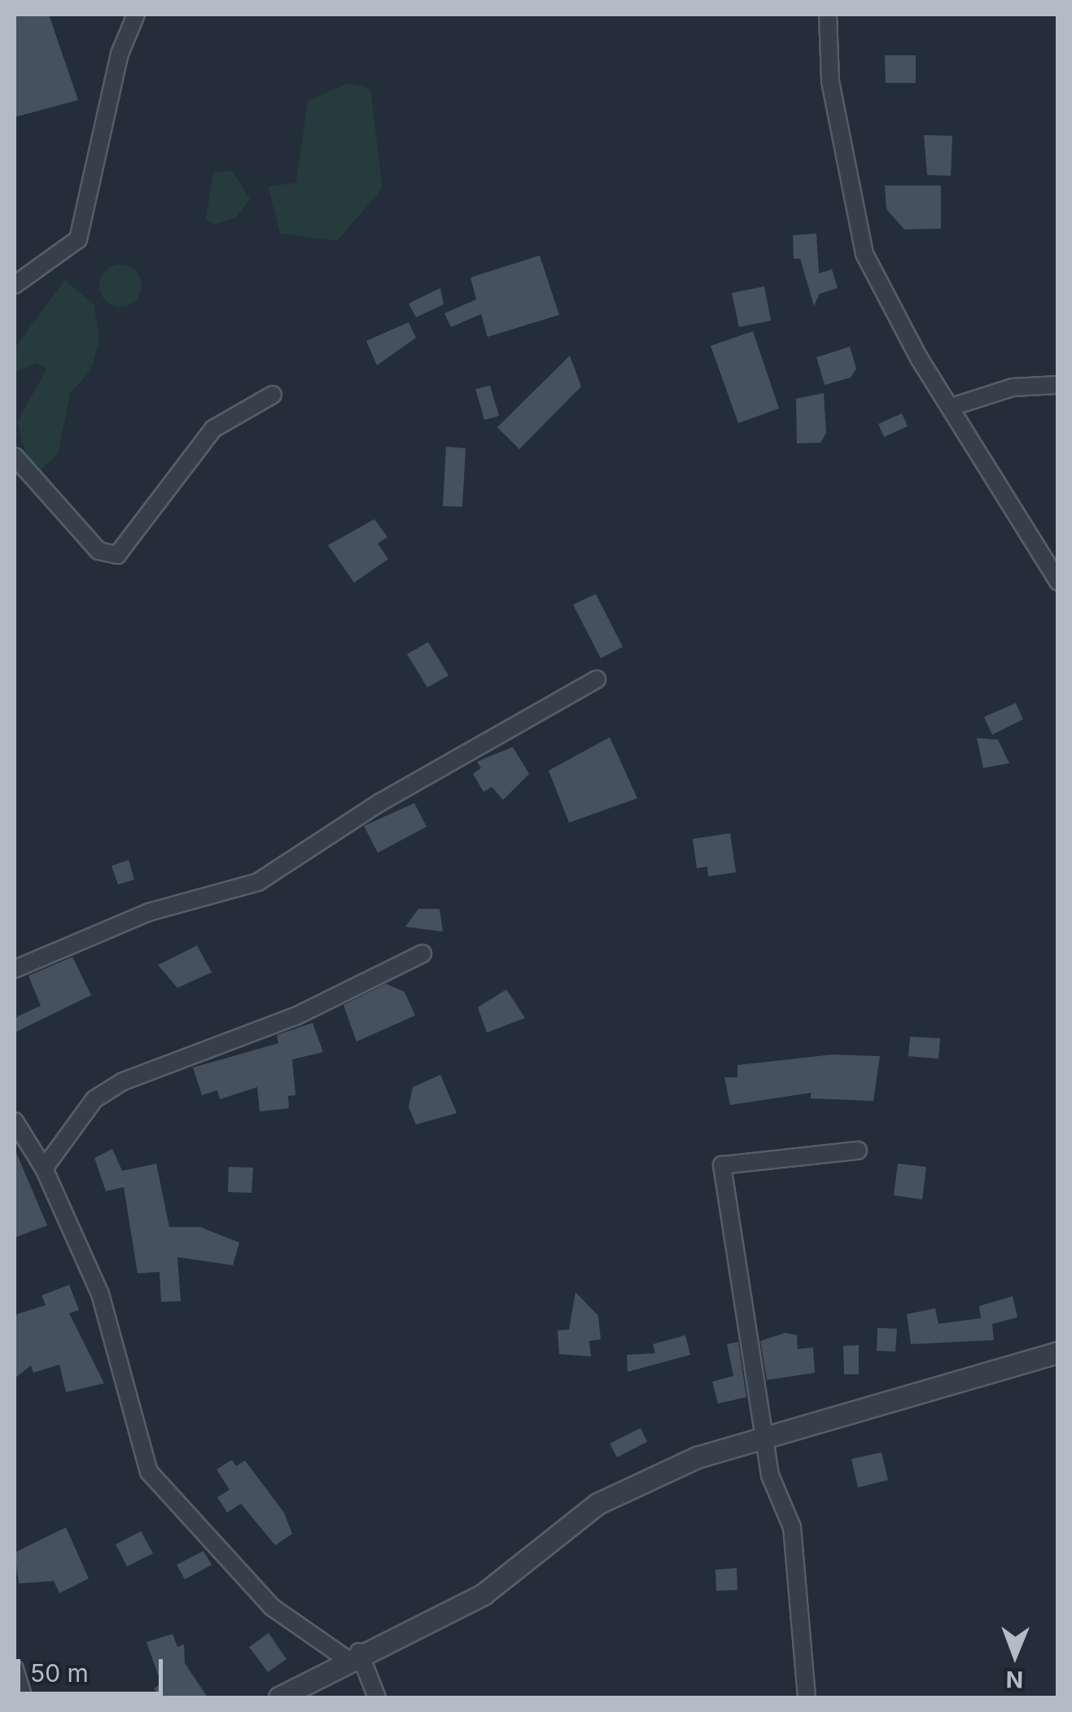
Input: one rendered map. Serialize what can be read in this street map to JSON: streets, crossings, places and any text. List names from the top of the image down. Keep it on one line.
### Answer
{"scale_bar":"50 m","north":"bottom"}
